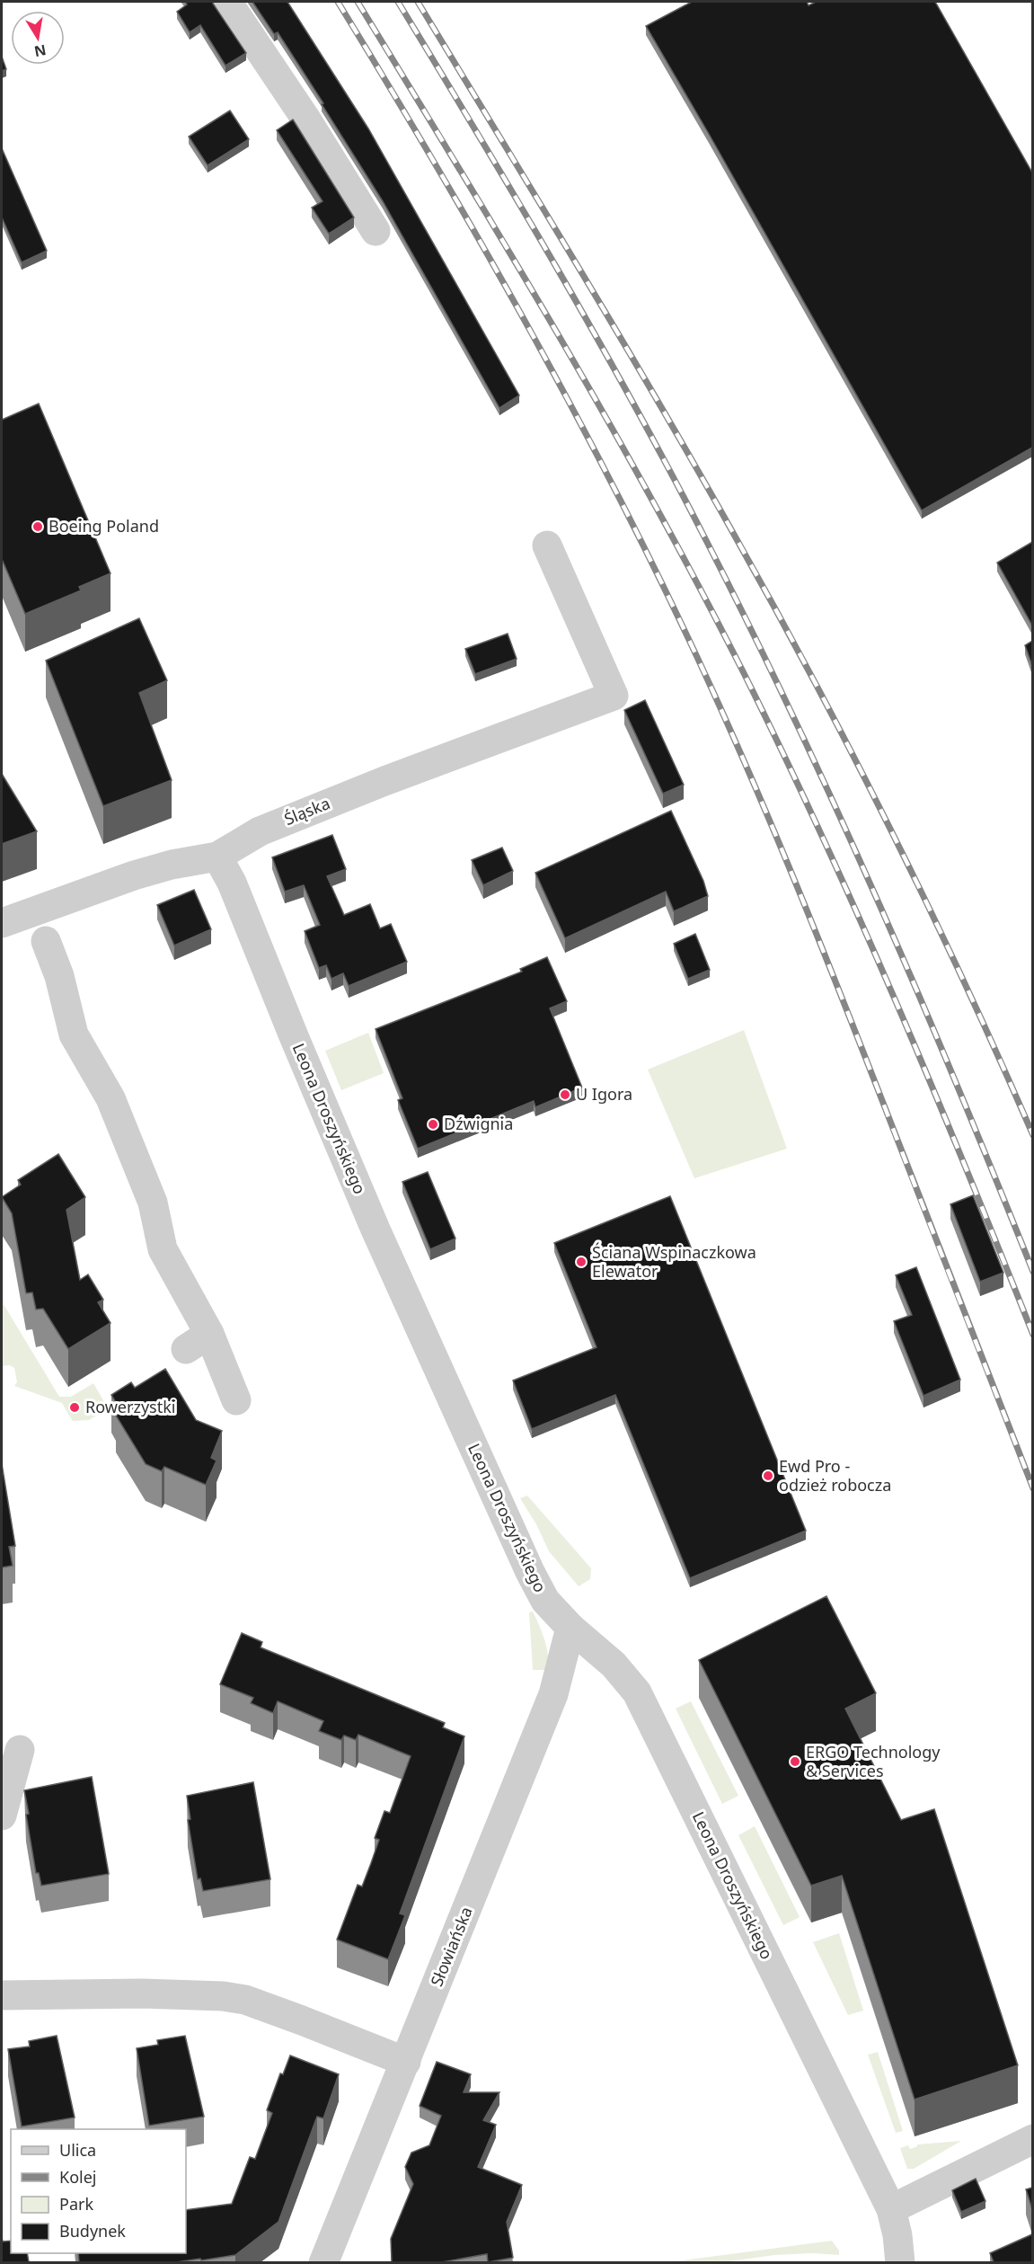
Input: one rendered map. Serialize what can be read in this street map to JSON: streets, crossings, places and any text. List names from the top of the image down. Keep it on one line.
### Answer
{"streets":{"street":["Śląska","Leona Droszyńskiego","Słowiańska"]},"crossings":[["Śląska","Leona Droszyńskiego"],["Leona Droszyńskiego","Słowiańska"]],"places":["Boeing Poland","U Igora","Dźwignia","Ściana Wspinaczkowa Elewator","Rowerzystki","Ewd Pro - odzież robocza","ERGO Technology & Services"],"legend":["Ulica","Kolej","Park","Budynek"],"north":"bottom"}
